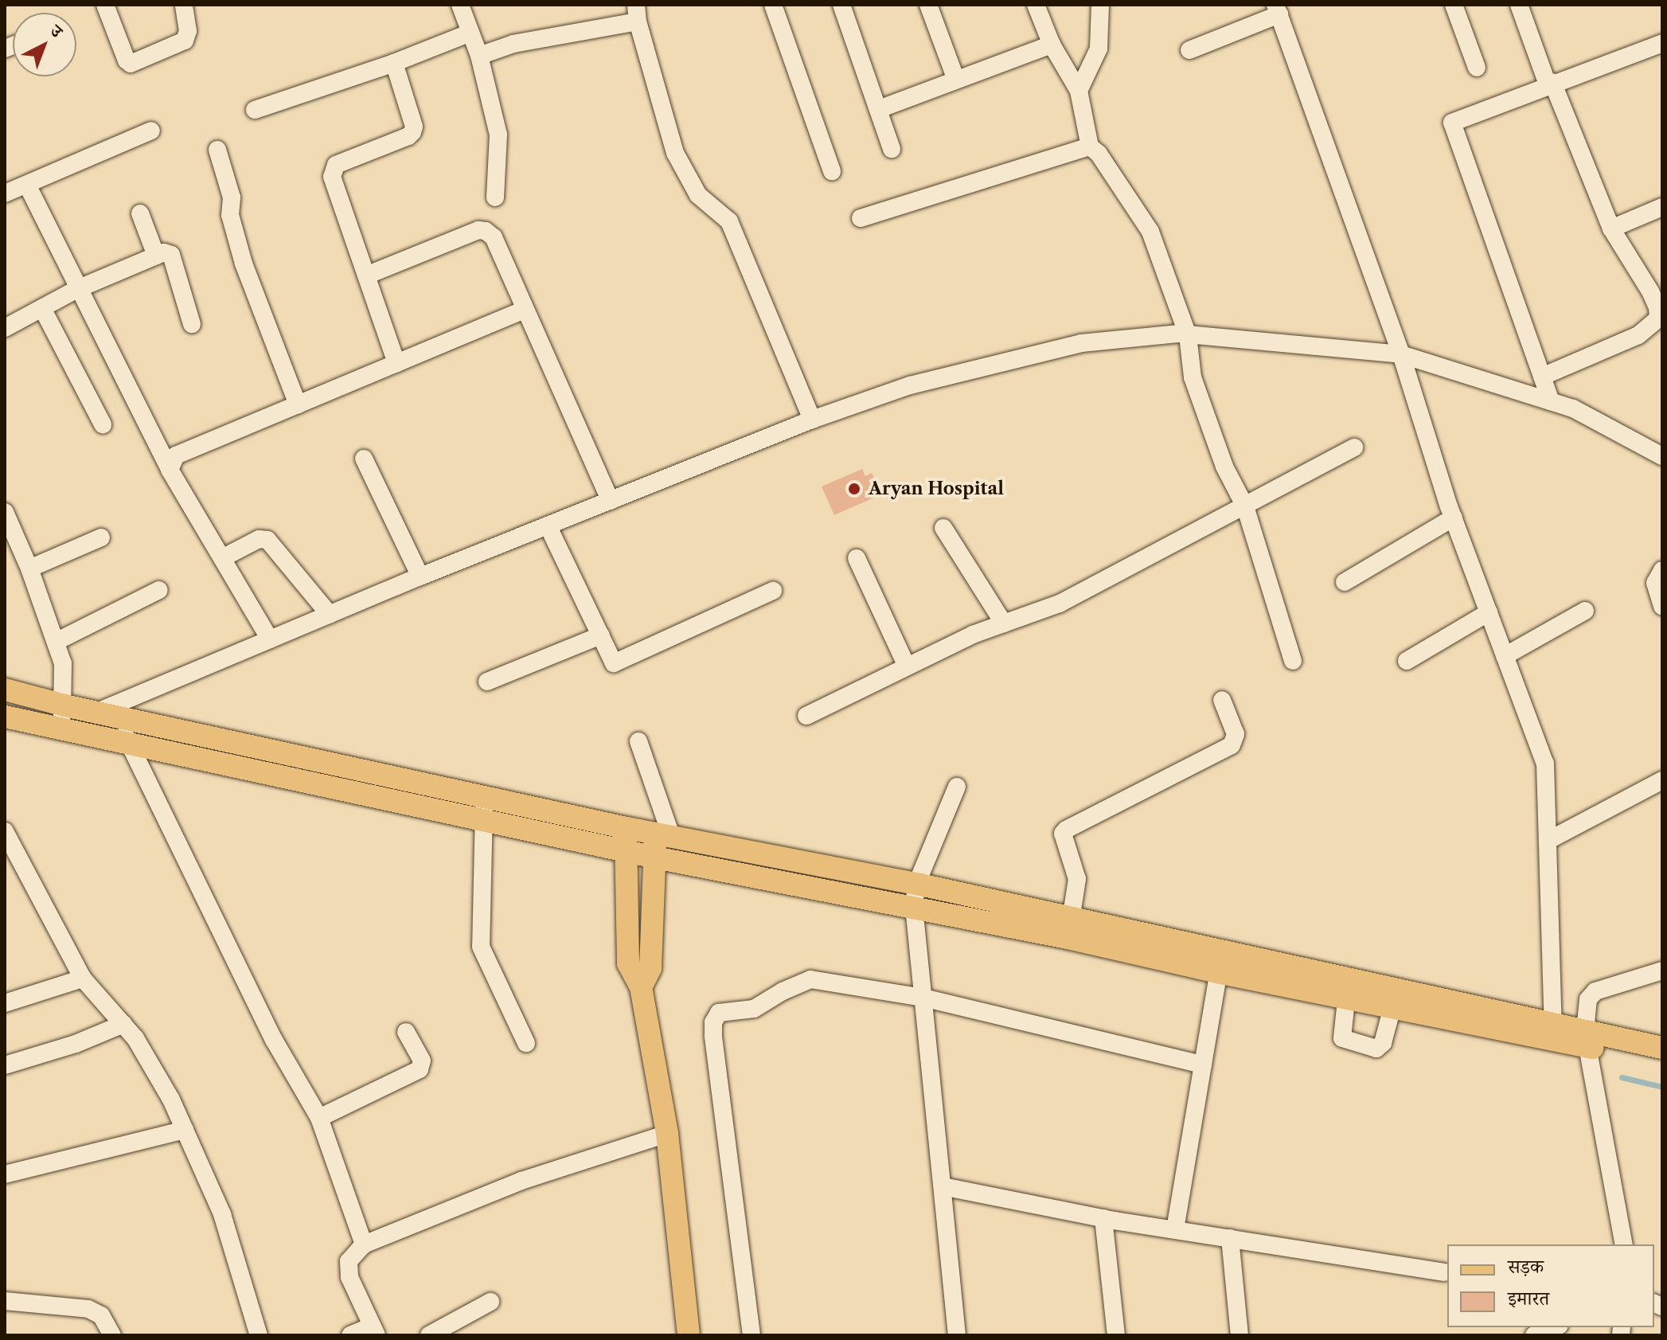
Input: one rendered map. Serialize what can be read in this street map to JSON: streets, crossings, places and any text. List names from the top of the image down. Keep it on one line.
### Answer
{"places":["Aryan Hospital"],"legend":["सड़क","इमारत"],"north":"top right"}
